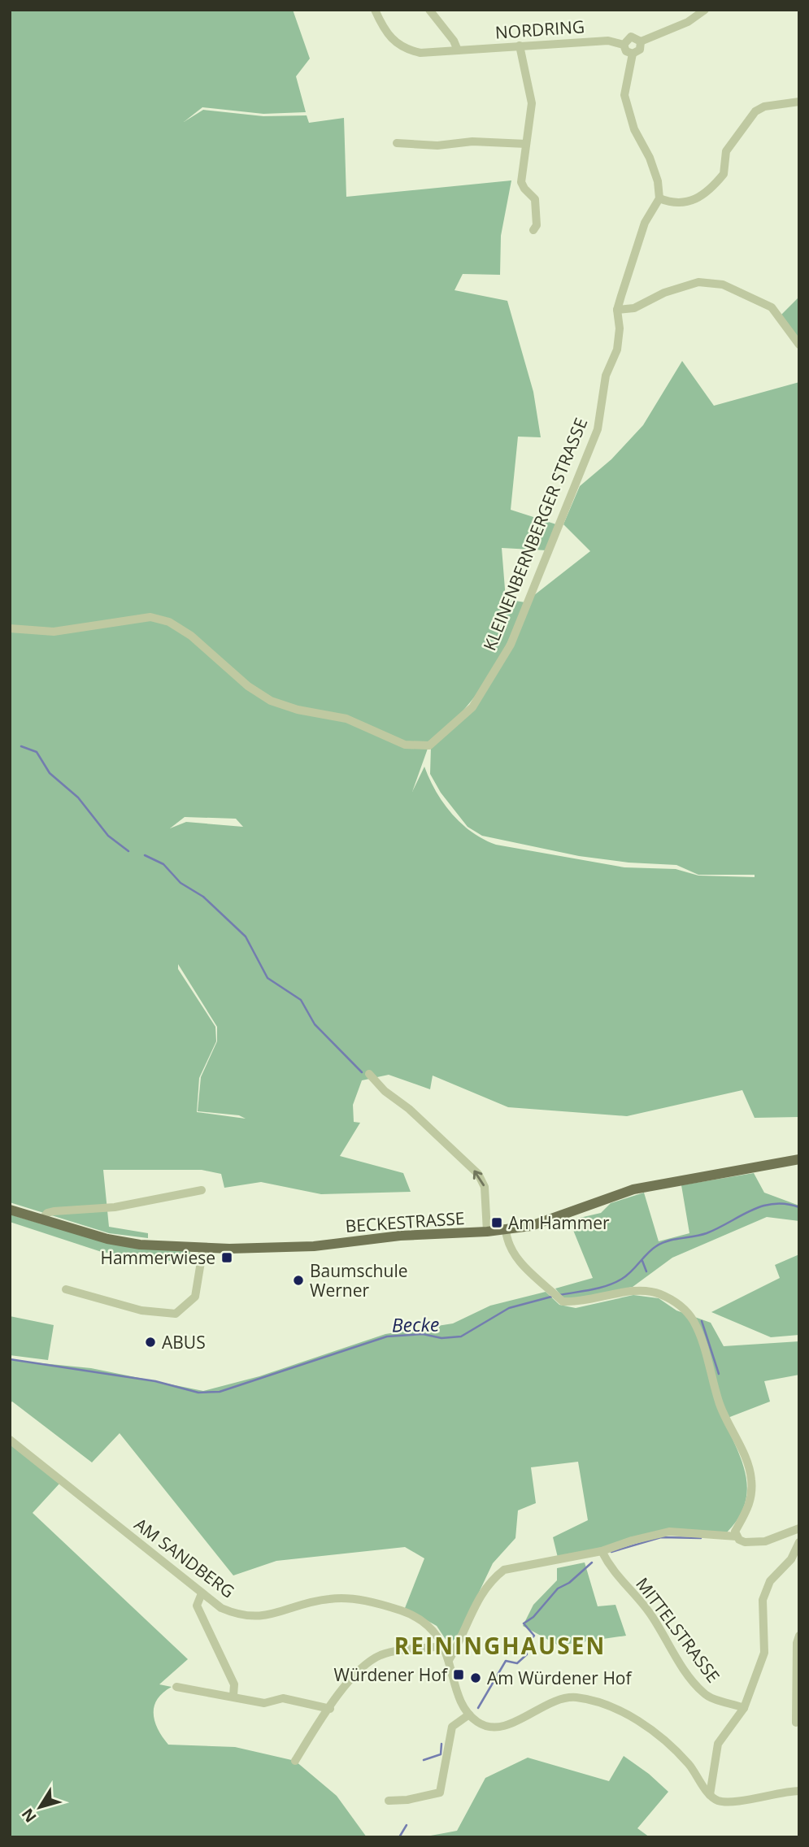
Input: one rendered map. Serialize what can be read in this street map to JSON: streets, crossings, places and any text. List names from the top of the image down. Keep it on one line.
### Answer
{"streets":{"main road":["BECKESTRASSE"],"street":["NORDRING","KLEINENBERNBERGER STRASSE","AM SANDBERG","MITTELSTRASSE"]},"districts":["REININGHAUSEN"],"water":["Becke"],"places":{"transit":["Am Hammer","Hammerwiese","Würdener Hof"],"other":["Baumschule Werner","ABUS","Am Würdener Hof"]},"north":"bottom left"}
